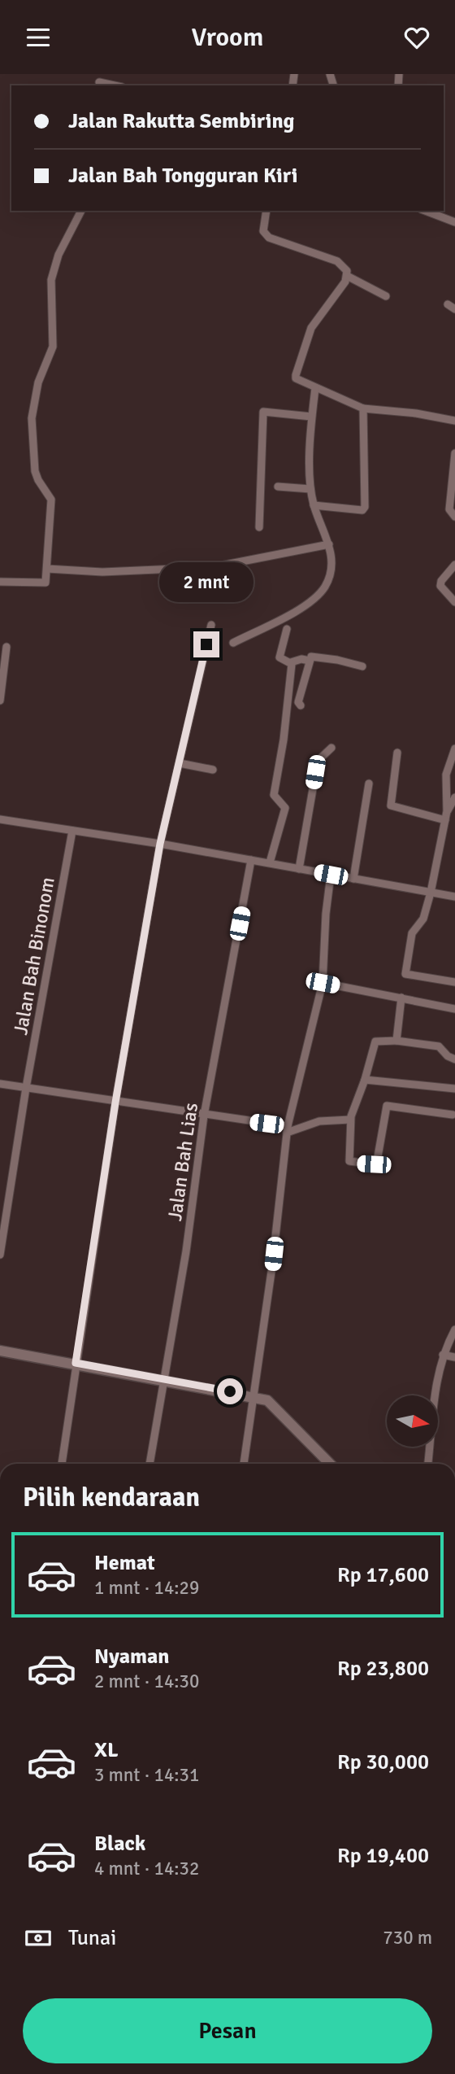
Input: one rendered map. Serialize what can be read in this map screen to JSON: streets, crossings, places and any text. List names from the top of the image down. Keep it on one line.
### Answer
{"streets":{"street":["Jalan Bah Binonom","Jalan Bah Lias"]},"north":"right","page":{"header":"Vroom","banner":["Jalan Rakutta Sembiring","Jalan Bah Tongguran Kiri"],"bubble":"2 mnt","heading":"Pilih kendaraan","list":[{"name":"Hemat","note":"1 mnt · 14:29","value":"Rp 17,600"},{"name":"Nyaman","note":"2 mnt · 14:30","value":"Rp 23,800"},{"name":"XL","note":"3 mnt · 14:31","value":"Rp 30,000"},{"name":"Black","note":"4 mnt · 14:32","value":"Rp 19,400"}],"pay":["Tunai","730 m"],"buttons":"Pesan"}}
